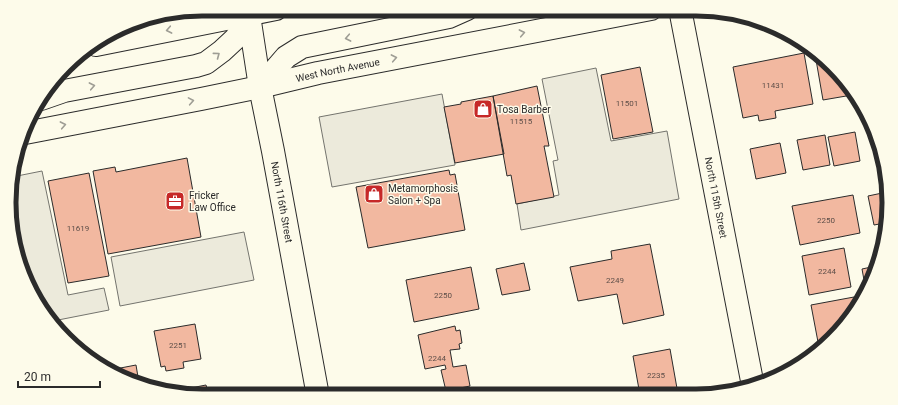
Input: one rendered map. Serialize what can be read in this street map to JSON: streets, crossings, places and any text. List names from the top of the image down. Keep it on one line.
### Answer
{"streets":{"main road":["West North Avenue","North 115th Street","North 116th Street"]},"crossings":[["West North Avenue","North 116th Street"]],"places":{"shop":["Tosa Barber","Metamorphosis Salon + Spa"],"office":["Fricker Law Office"]},"house_numbers":["11431","11501","11515","2250","11619","2244","2249","2250","2251","2244","2235"],"scale_bar":"20 m"}
